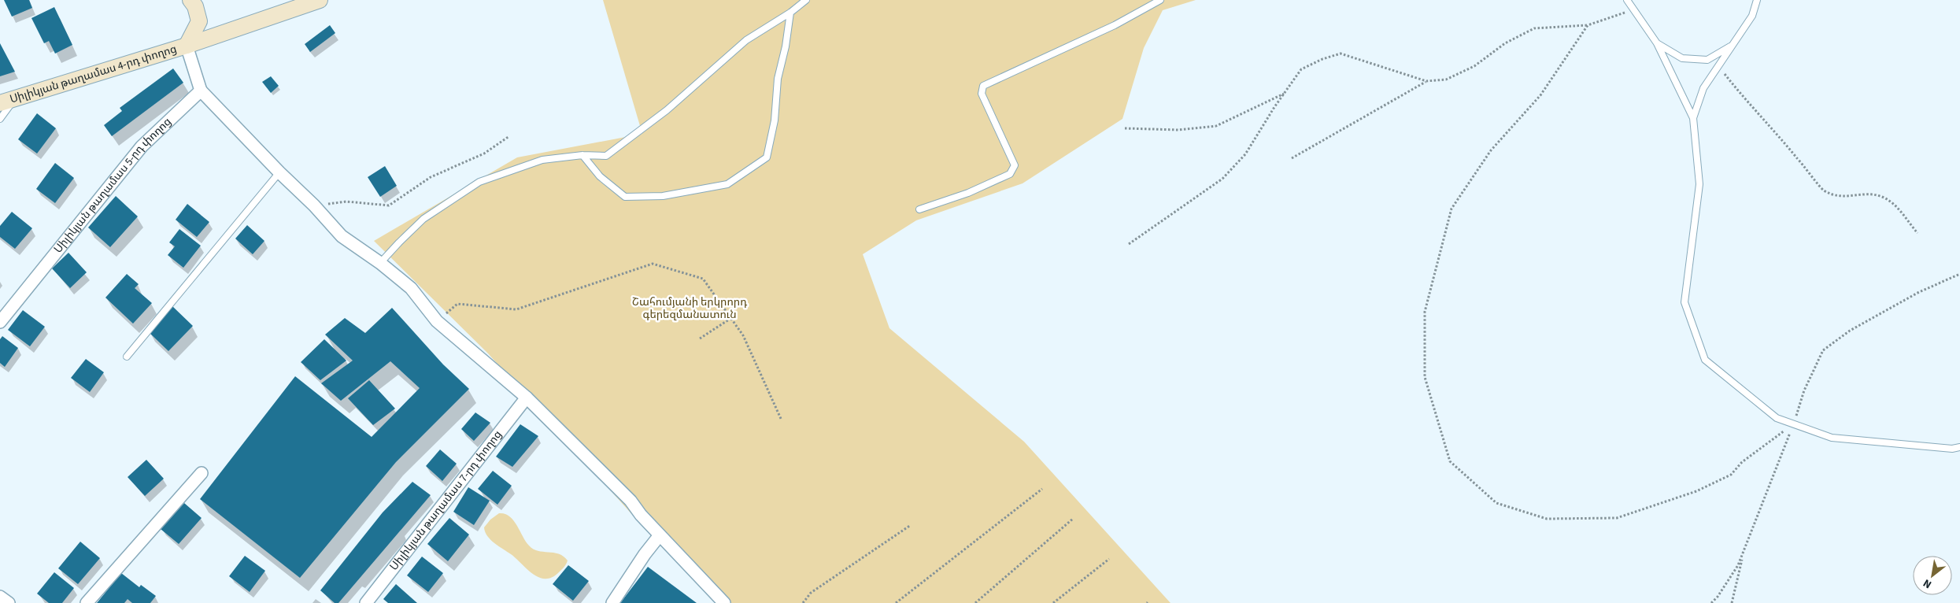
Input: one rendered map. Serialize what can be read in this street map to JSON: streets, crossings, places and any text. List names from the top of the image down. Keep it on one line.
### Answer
{"streets":{"street":["Սիլիկյան թաղամաս 4-րդ փողոց","Սիլիկյան թաղամաս 5-րդ փողոց","Սիլիկյան թաղամաս 7-րդ փողոց"]},"parks":["Շահումյանի երկրորդ գերեզմանատուն"],"north":"bottom left"}
